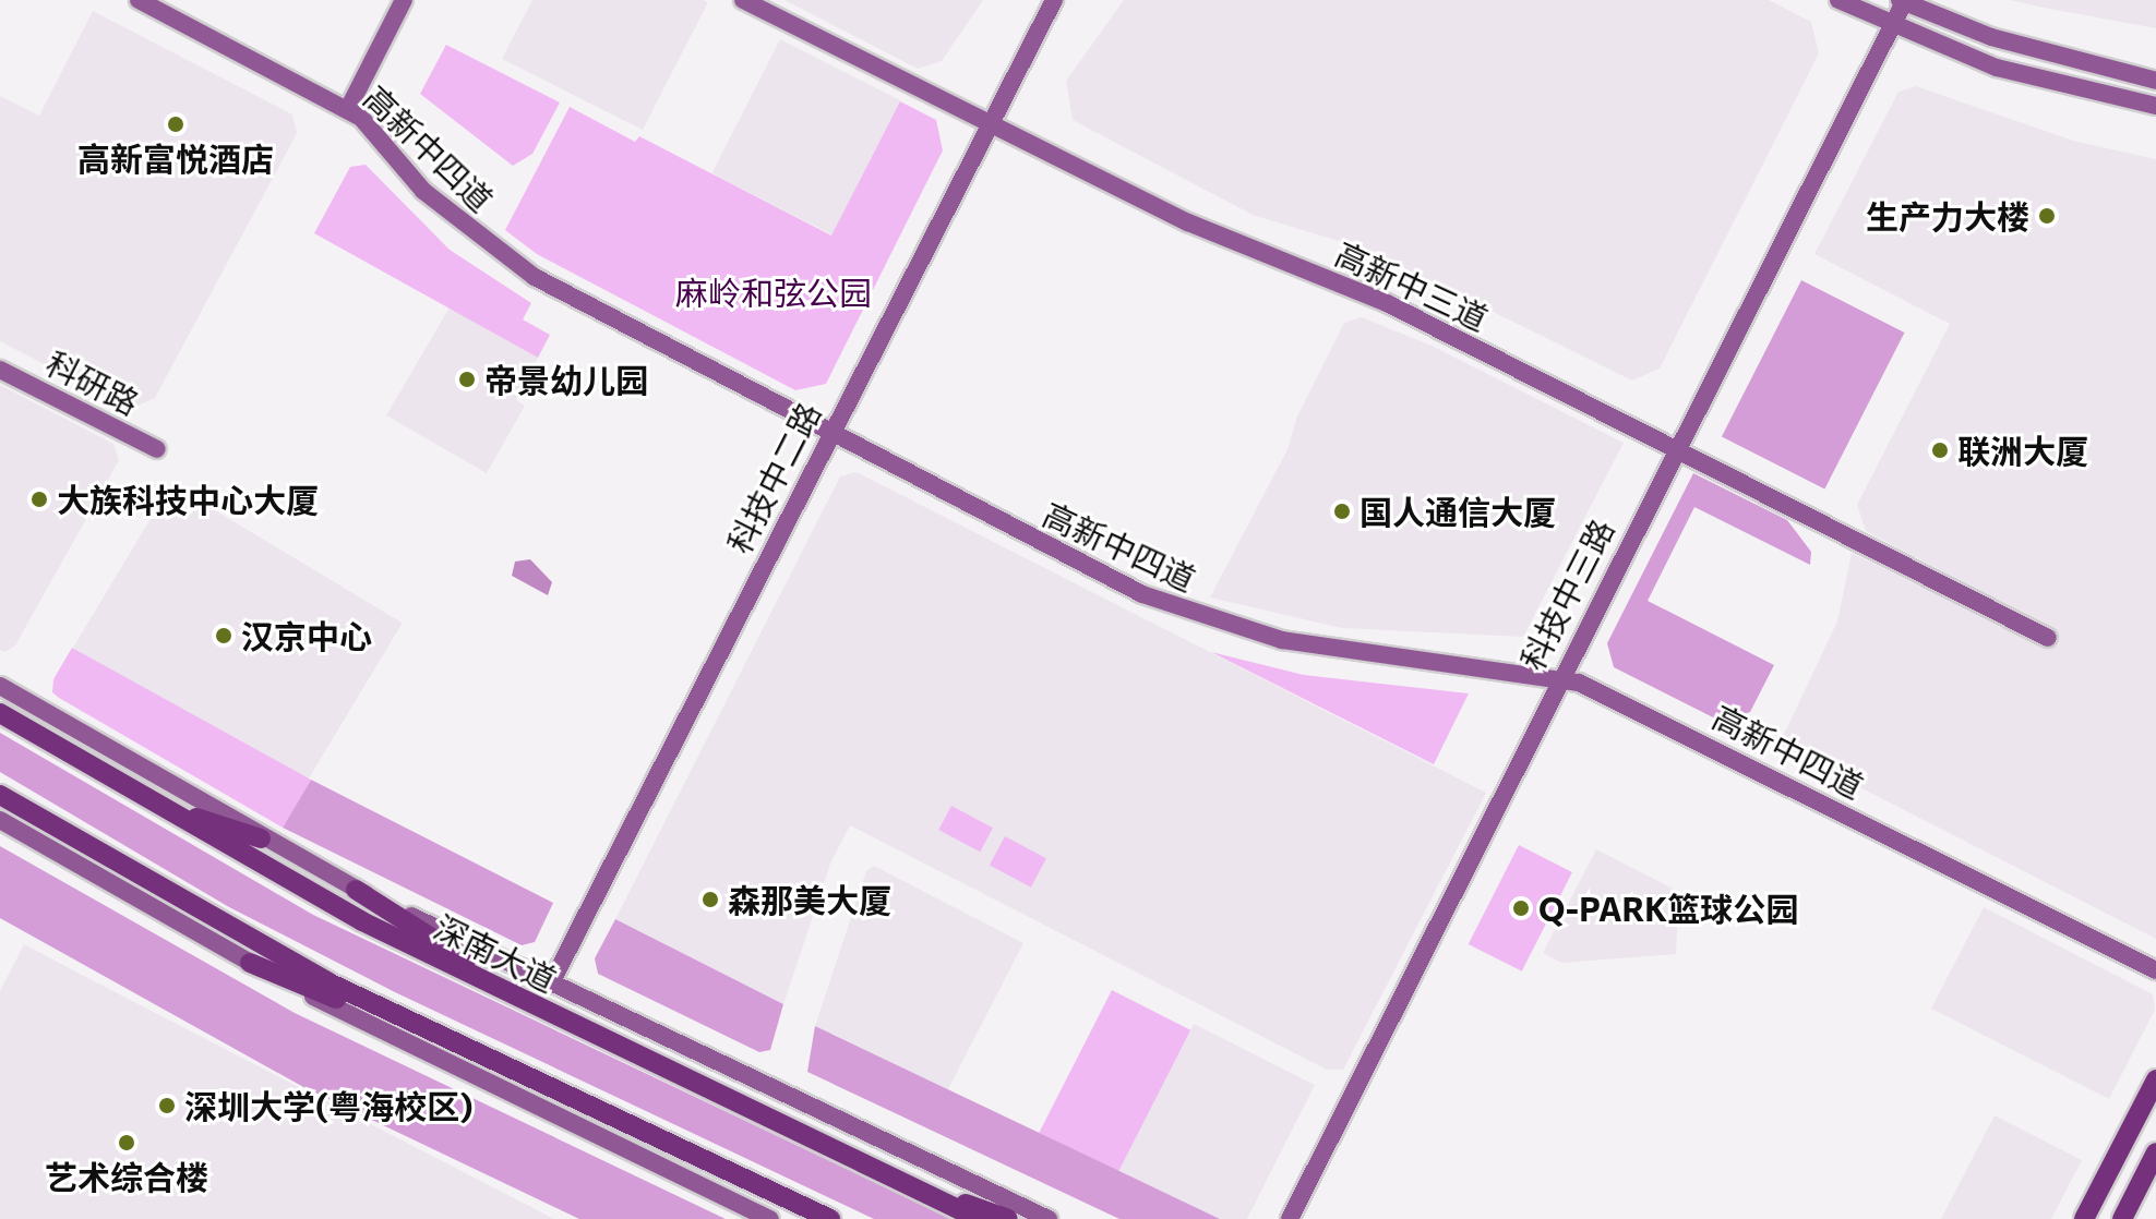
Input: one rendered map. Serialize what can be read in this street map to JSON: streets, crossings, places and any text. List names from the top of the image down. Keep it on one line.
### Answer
{"streets":{"main road":["高新中四道","高新中三道","科研路","科技中二路","科技中三路","深南大道"]},"crossings":[["高新中四道","科技中二路"],["高新中四道","科技中三路"],["高新中三道","科技中二路"],["高新中三道","科技中三路"]],"parks":["麻岭和弦公园"],"places":["高新富悦酒店","生产力大楼","帝景幼儿园","联洲大厦","大族科技中心大厦","国人通信大厦","汉京中心","森那美大厦","Q-PARK篮球公园","深圳大学(粤海校区)","艺术综合楼"]}
